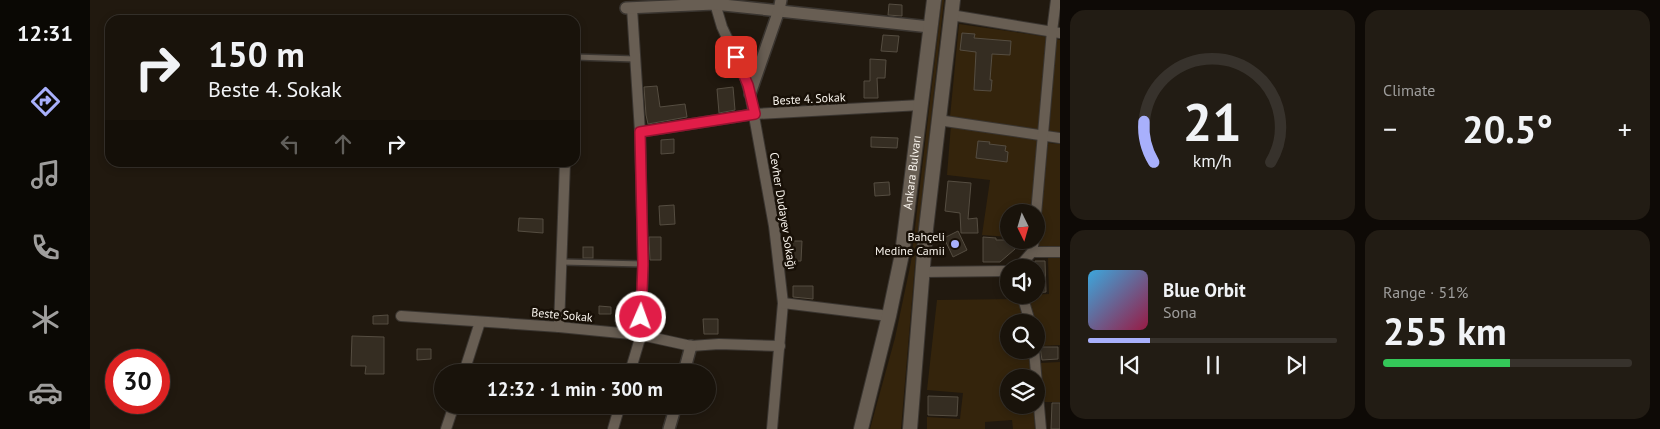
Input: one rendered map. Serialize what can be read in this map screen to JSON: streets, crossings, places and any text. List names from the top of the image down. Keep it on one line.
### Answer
{"streets":{"main road":["Ankara Bulvarı"],"street":["Beste 4. Sokak","Cevher Dudayev Sokağı","Beste Sokak"]},"crossings":[["Beste 4. Sokak","Ankara Bulvarı"],["Beste 4. Sokak","Cevher Dudayev Sokağı"],["Cevher Dudayev Sokağı","Beste Sokak"]],"places":["Bahçeli Medine Camii"],"north":"bottom","page":{"tabs":"12:31","tile":["Climate",["Range · 51%","255 km"]],"turn":["150 m","Beste 4. Sokak"],"heat":["−","20.5°","+"],"song":["Blue Orbit","Sona"],"limit":"30","trip":"12:32 · 1 min · 300 m","gauge":["21","km/h"]}}
